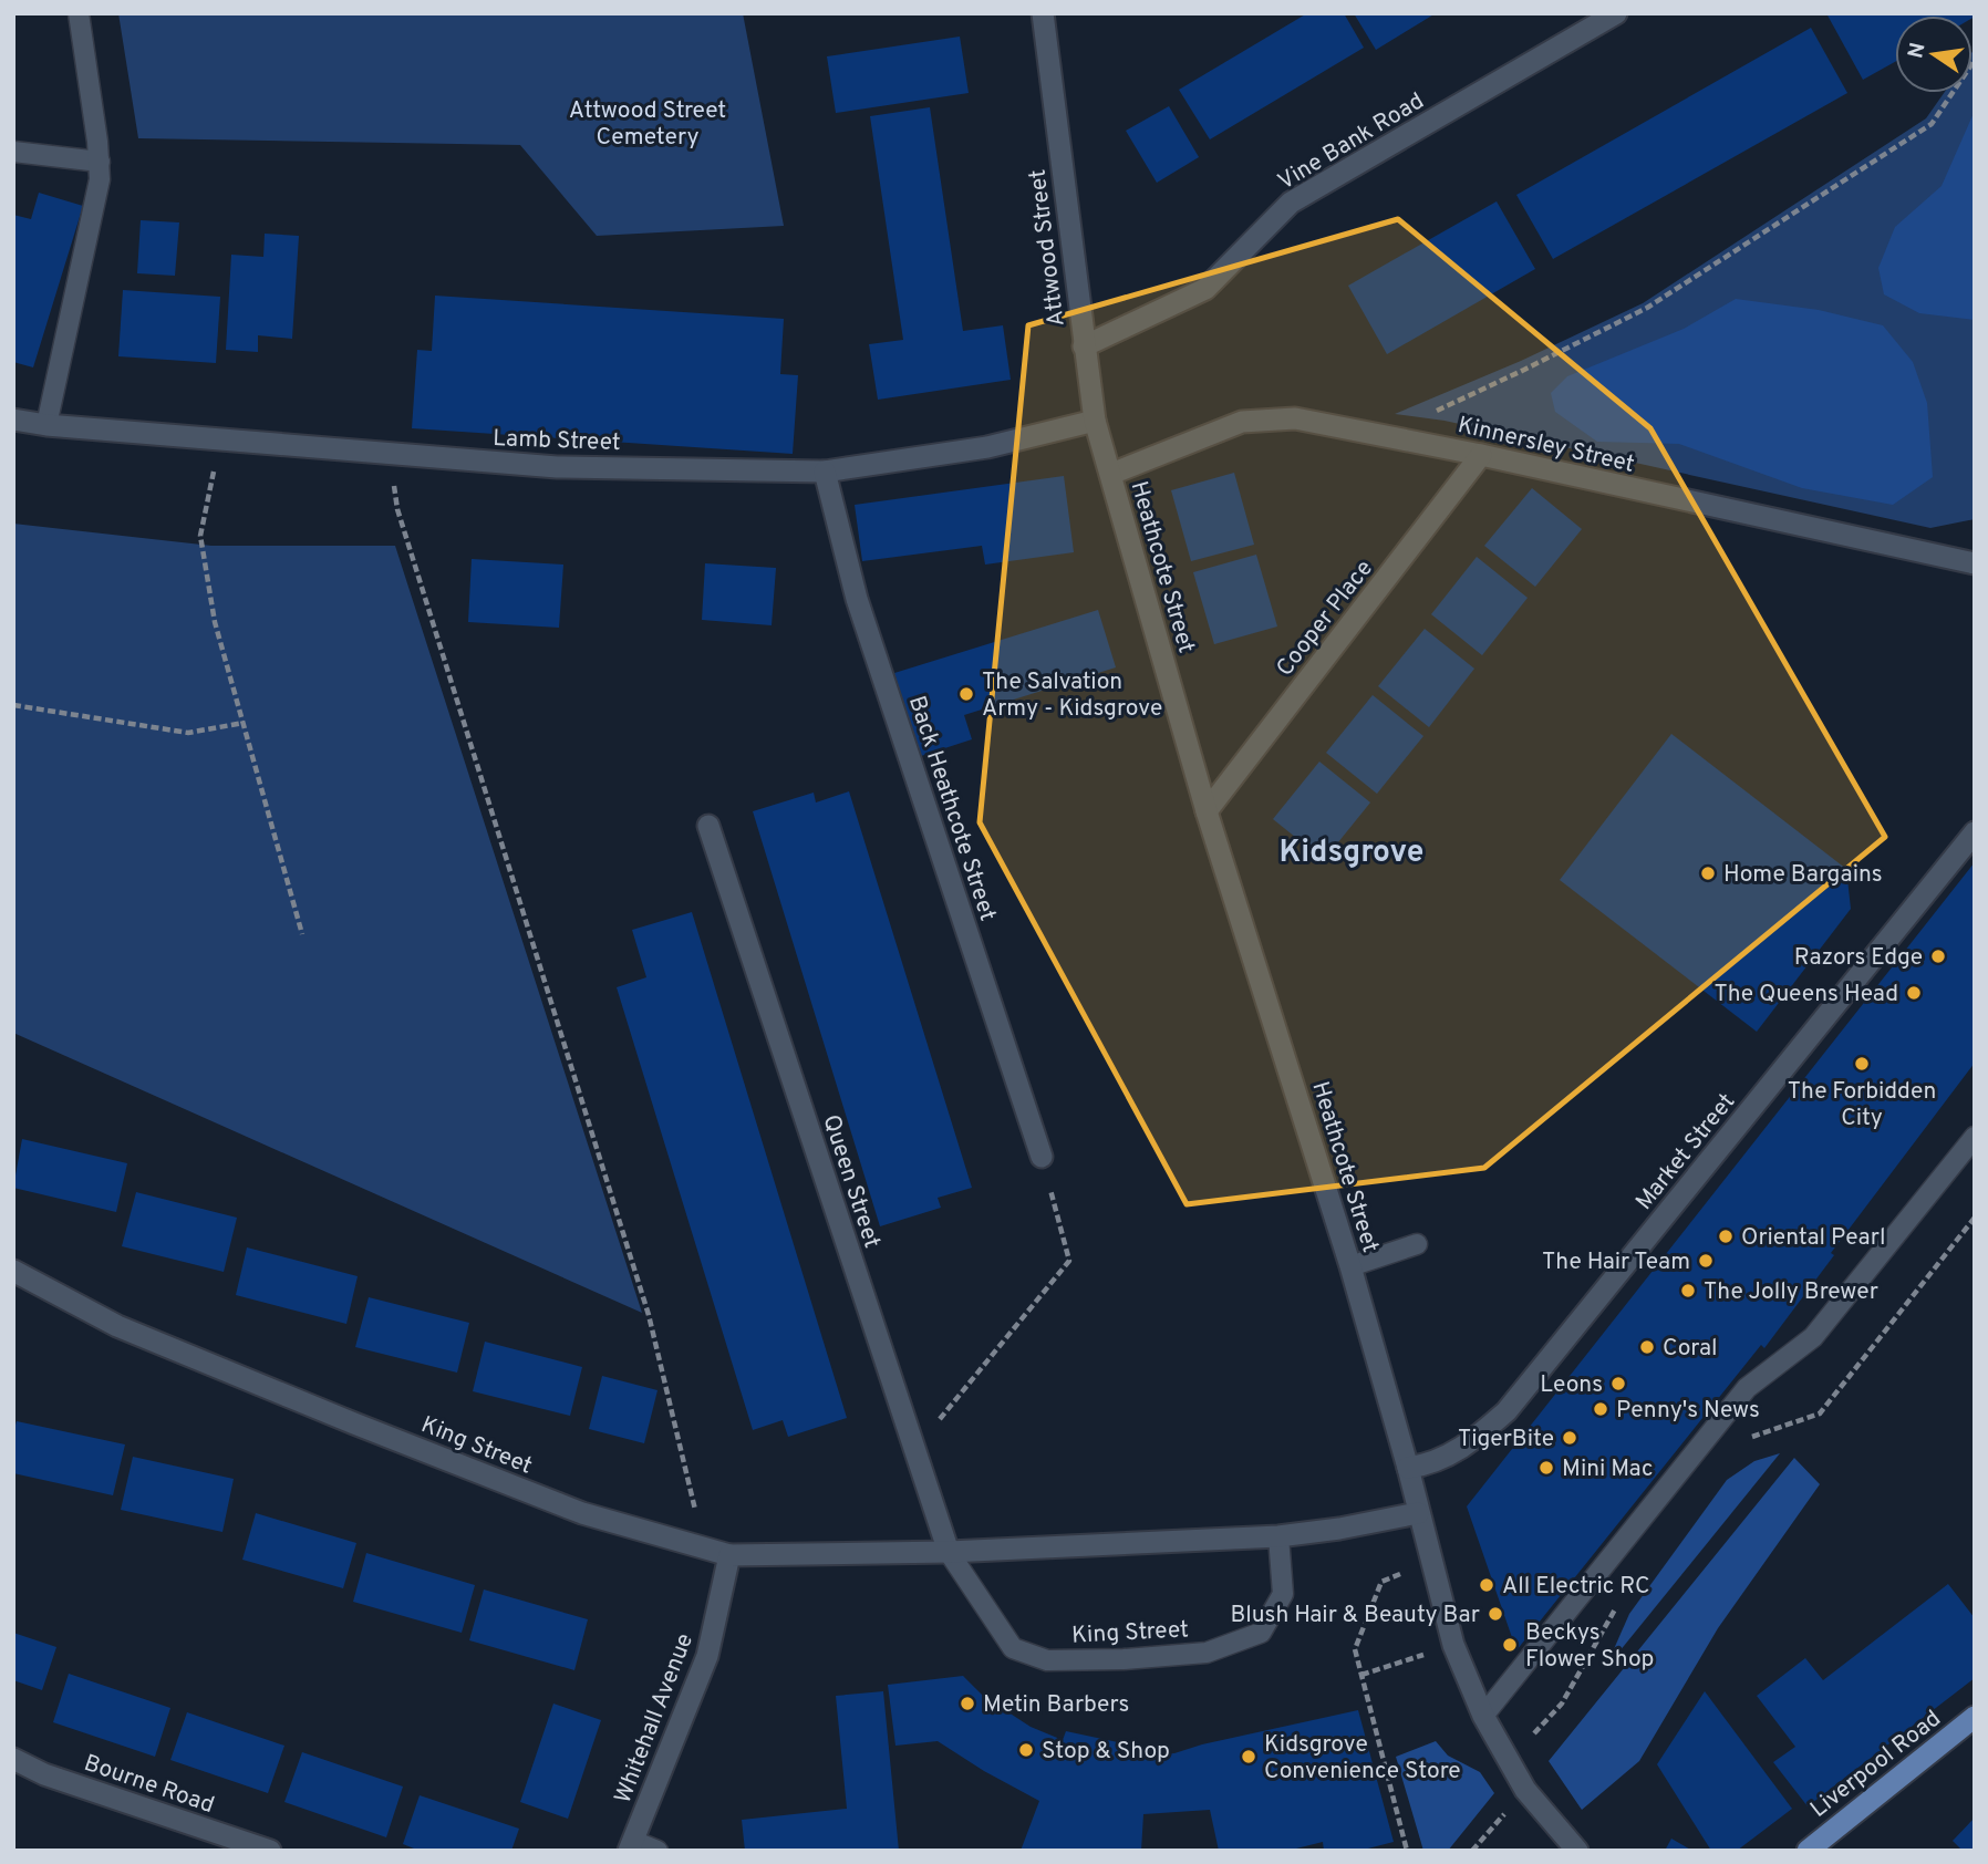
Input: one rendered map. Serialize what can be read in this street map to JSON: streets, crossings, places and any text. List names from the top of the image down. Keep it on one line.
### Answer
{"streets":{"main road":["Liverpool Road"],"street":["Vine Bank Road","Attwood Street","Lamb Street","Kinnersley Street","Heathcote Street","Cooper Place","Back Heathcote Street","Market Street","Queen Street","King Street","Whitehall Avenue","Bourne Road"]},"crossings":[["Vine Bank Road","Attwood Street"],["Attwood Street","Lamb Street"],["Attwood Street","Kinnersley Street"],["Attwood Street","Heathcote Street"],["Lamb Street","Back Heathcote Street"],["Kinnersley Street","Heathcote Street"],["Kinnersley Street","Cooper Place"],["Heathcote Street","Cooper Place"],["Heathcote Street","Market Street"],["Heathcote Street","King Street"],["Queen Street","King Street"],["King Street","Whitehall Avenue"]],"districts":["Kidsgrove"],"parks":["Attwood Street Cemetery"],"places":["The Salvation Army - Kidsgrove","Home Bargains","Razors Edge","The Queens Head","The Forbidden City","Oriental Pearl","The Hair Team","The Jolly Brewer","Coral","Leons","Penny's News","TigerBite","Mini Mac","All Electric RC","Blush Hair & Beauty Bar","Beckys Flower Shop","Metin Barbers","Stop & Shop","Kidsgrove Convenience Store"],"north":"left"}
